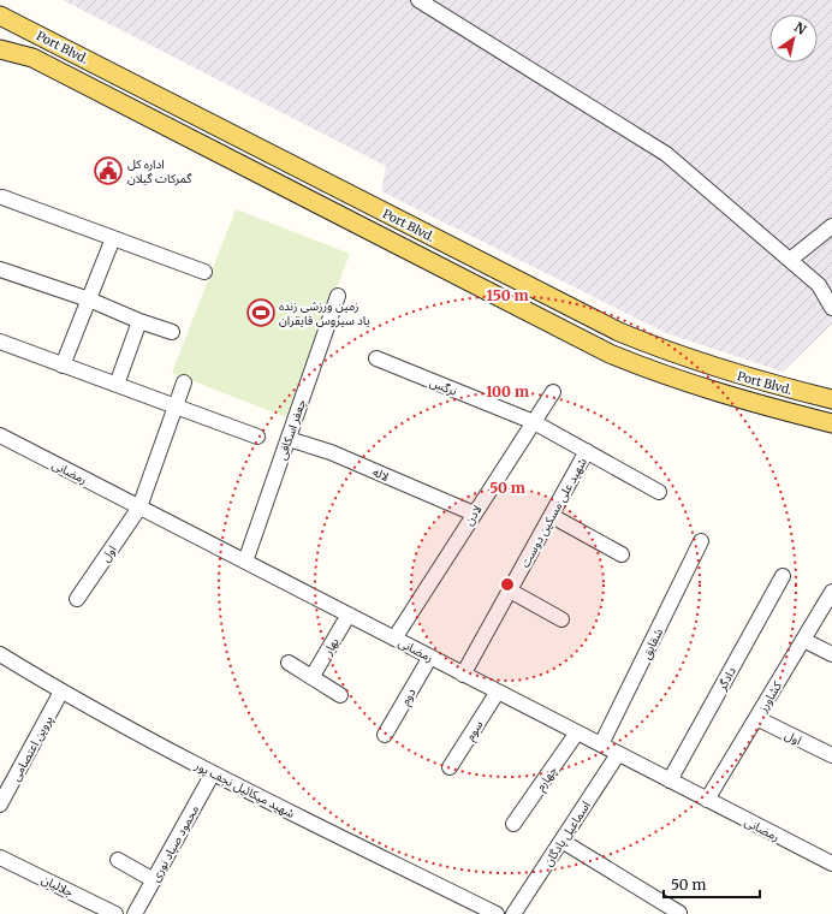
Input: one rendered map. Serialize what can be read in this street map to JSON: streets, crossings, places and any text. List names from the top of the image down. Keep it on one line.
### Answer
{"streets":{"main road":["Port Blvd."],"street":["نرگس","جعفر اسکافی","رمضانی","لاله","شهید علی مسکین دوست","لادن","اول","شقایق","بهار","دادگر","دوم","کشاورز","سوم","پروین اعتصامی","چهارم","شهید میکائیل نجف پور","اسماعیل پادگان","محمود صیاد نوری","جلالیان"]},"crossings":[["نرگس","شهید علی مسکین دوست"],["نرگس","لادن"],["جعفر اسکافی","رمضانی"],["جعفر اسکافی","لاله"],["رمضانی","شهید علی مسکین دوست"],["رمضانی","لادن"],["رمضانی","اول"],["رمضانی","شقایق"],["رمضانی","بهار"],["رمضانی","دادگر"],["رمضانی","دوم"],["رمضانی","کشاورز"],["رمضانی","سوم"],["رمضانی","چهارم"],["رمضانی","اسماعیل پادگان"],["لاله","لادن"],["اول","کشاورز"],["پروین اعتصامی","شهید میکائیل نجف پور"],["شهید میکائیل نجف پور","محمود صیاد نوری"]],"places":{"public building":["اداره کل گمرکات گیلان"],"sports":["زمین ورزشی زنده یاد سیروس قایقران"]},"scale_bar":"50 m","north":"top right","rings":["150 m","100 m","50 m"]}
